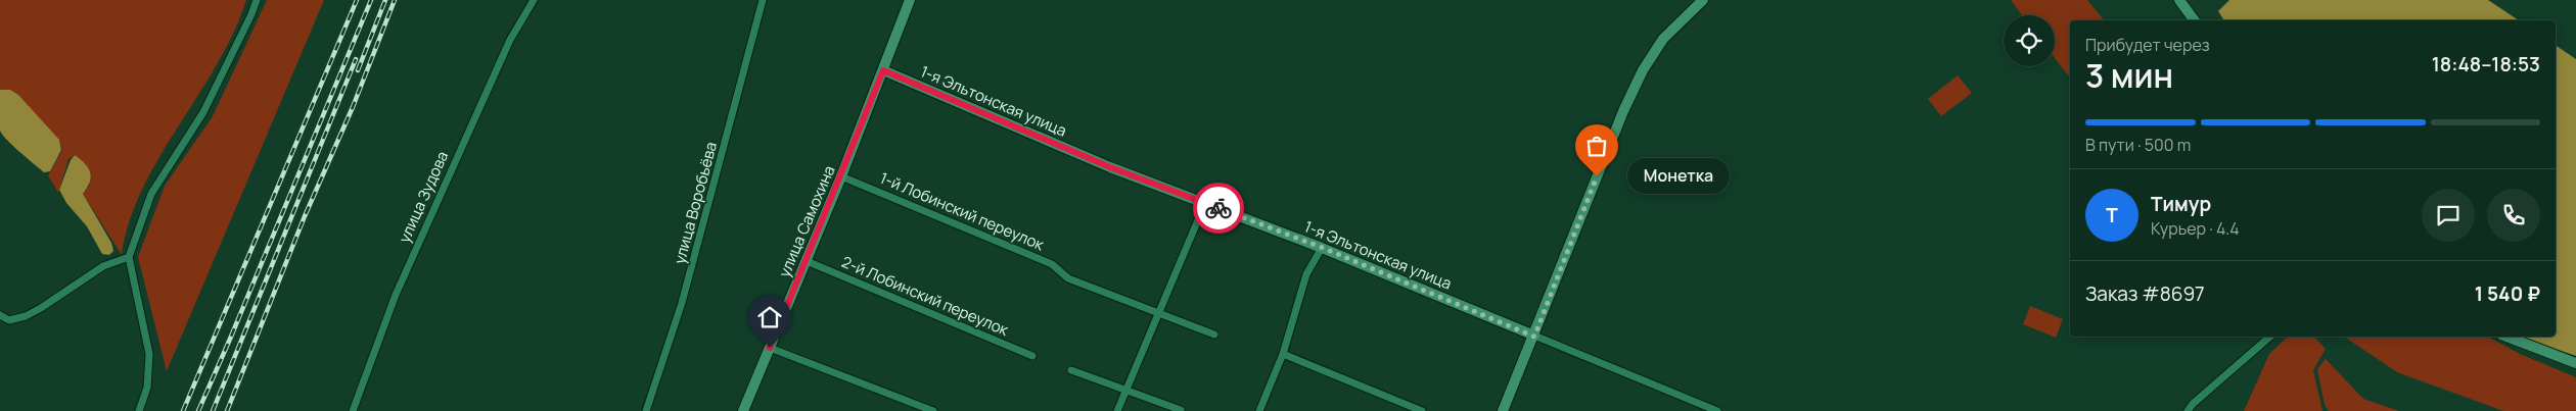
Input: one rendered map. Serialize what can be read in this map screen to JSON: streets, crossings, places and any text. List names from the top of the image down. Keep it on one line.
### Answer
{"streets":{"street":["1-я Эльтонская улица","улица Зудова","улица Воробьёва","1-й Лобинский переулок","улица Самохина","2-й Лобинский переулок"]},"crossings":[["1-я Эльтонская улица","улица Самохина"],["1-й Лобинский переулок","улица Самохина"],["улица Самохина","2-й Лобинский переулок"]],"places":["Монетка"],"page":{"heading":["3 мин","Прибудет через","18:48–18:53"],"panel":["Тимур","Курьер · 4.4","Заказ #8697","1 540 ₽"],"bar":"В пути · 500 m","bubble":"Монетка","round":"Т"}}
